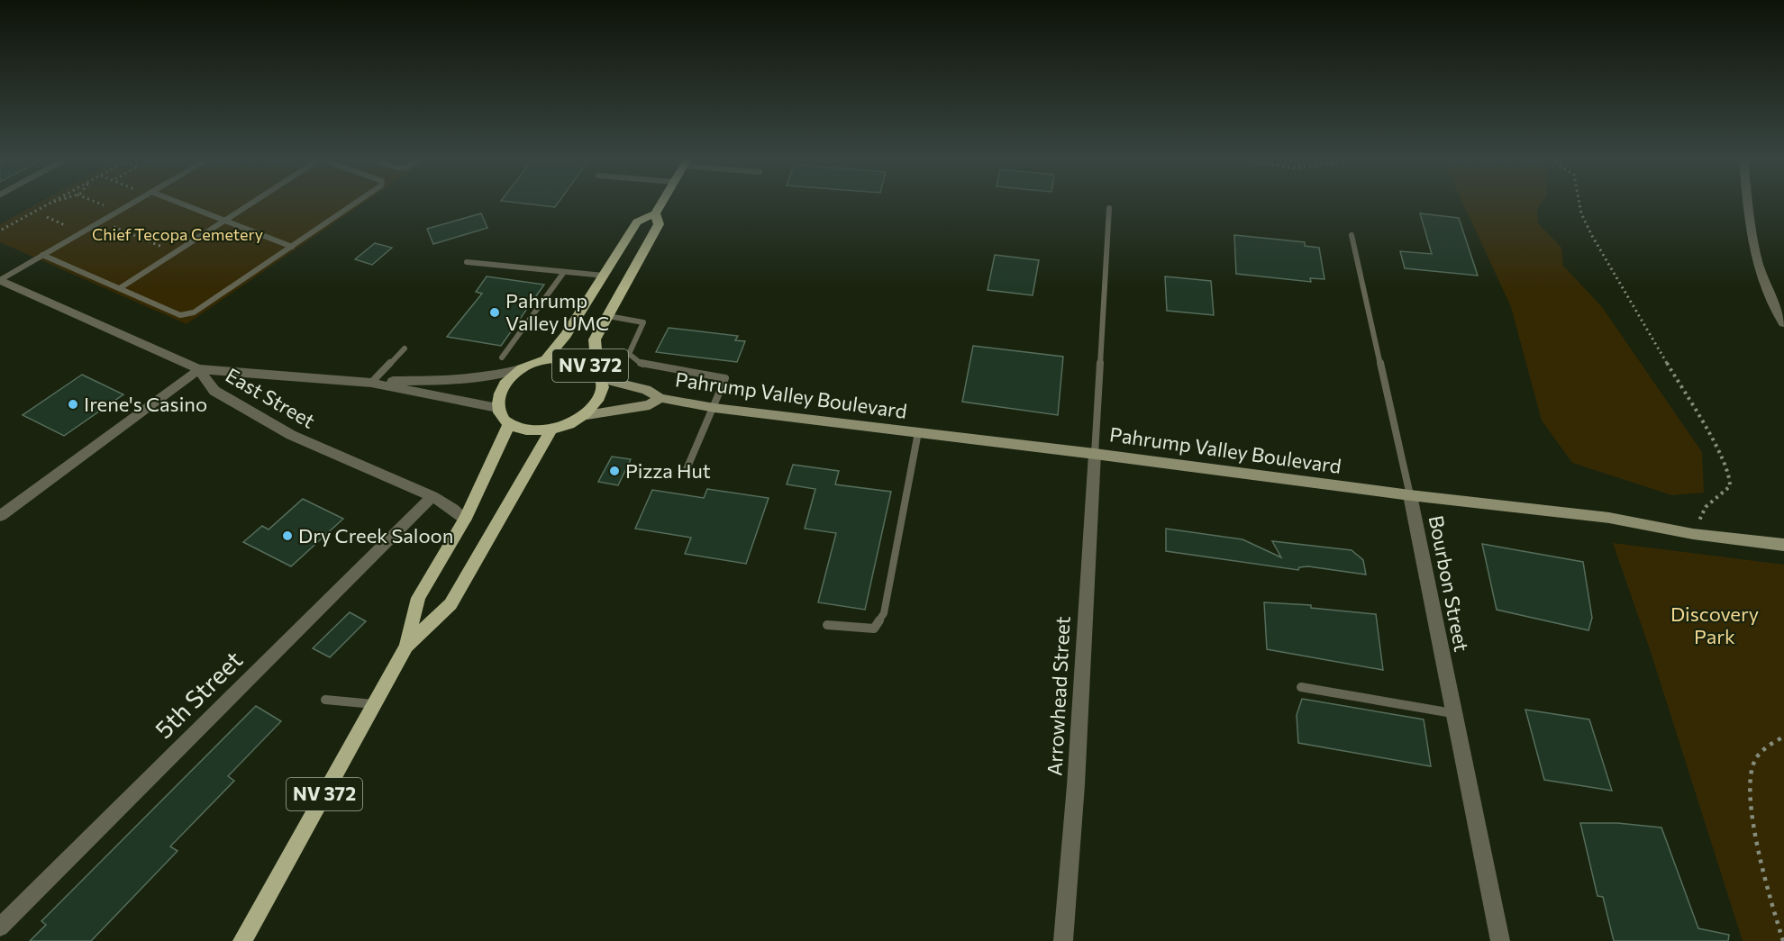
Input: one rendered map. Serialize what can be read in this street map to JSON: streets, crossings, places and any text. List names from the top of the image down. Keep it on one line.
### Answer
{"streets":{"main road":["NV 372","Pahrump Valley Boulevard"],"street":["East Street","Bourbon Street","5th Street","Arrowhead Street"]},"crossings":[["NV 372","Pahrump Valley Boulevard"],["NV 372","East Street"],["Pahrump Valley Boulevard","Bourbon Street"],["Pahrump Valley Boulevard","Arrowhead Street"],["East Street","5th Street"]],"parks":["Chief Tecopa Cemetery","Discovery Park"],"places":["Pahrump Valley UMC","Irene's Casino","Pizza Hut","Dry Creek Saloon"]}
